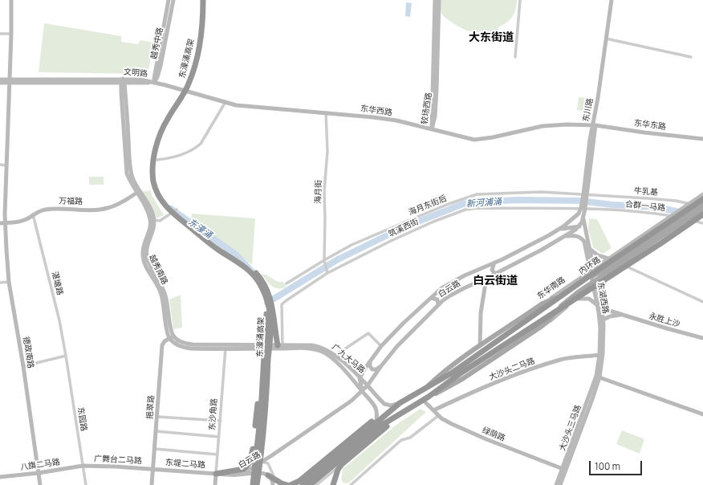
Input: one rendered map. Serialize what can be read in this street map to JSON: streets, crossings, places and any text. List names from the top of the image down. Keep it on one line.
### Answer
{"streets":{"highway":["东濠涌高架","内环路"],"main road":["东华南路"],"street":["越秀中路","文明路","较场西路","东川路","东华西路","东华东路","海月街","牛乳基","万福路","海月东街后","合群一马路","筑溪西街","越秀南路","湛塘路","白云路","东湖西路","永胜上沙","德政南路","广九大马路","大沙头二马路","挹翠路","东沙角路","东园路","大沙头三马路","绿荫路","广舞台二马路","东堤二马路","八旗二马路"]},"crossings":[["越秀中路","文明路"],["越秀中路","东华西路"],["文明路","东华西路"],["文明路","越秀南路"],["文明路","德政南路"],["较场西路","东华西路"],["东川路","东华西路"],["东川路","东华东路"],["东川路","牛乳基"],["东川路","海月东街后"],["东川路","合群一马路"],["东川路","筑溪西街"],["东川路","白云路"],["东华西路","东华东路"],["东华西路","海月街"],["海月街","海月东街后"],["海月街","筑溪西街"],["牛乳基","海月东街后"],["牛乳基","东华南路"],["万福路","越秀南路"],["万福路","湛塘路"],["万福路","德政南路"],["合群一马路","筑溪西街"],["合群一马路","东华南路"],["合群一马路","白云路"],["筑溪西街","白云路"],["筑溪西街","广九大马路"],["越秀南路","挹翠路"],["湛塘路","东园路"],["东华南路","东湖西路"],["白云路","东湖西路"],["白云路","广九大马路"],["白云路","东堤二马路"],["东湖西路","永胜上沙"],["东湖西路","大沙头二马路"],["东湖西路","大沙头三马路"],["德政南路","八旗二马路"],["大沙头二马路","绿荫路"],["挹翠路","广舞台二马路"],["挹翠路","东堤二马路"],["东沙角路","东堤二马路"],["东园路","广舞台二马路"],["东园路","八旗二马路"],["大沙头三马路","绿荫路"],["广舞台二马路","东堤二马路"],["广舞台二马路","八旗二马路"]],"districts":["大东街道","白云街道"],"water":["新河浦涌","东濠涌"],"scale_bar":"100 m"}
